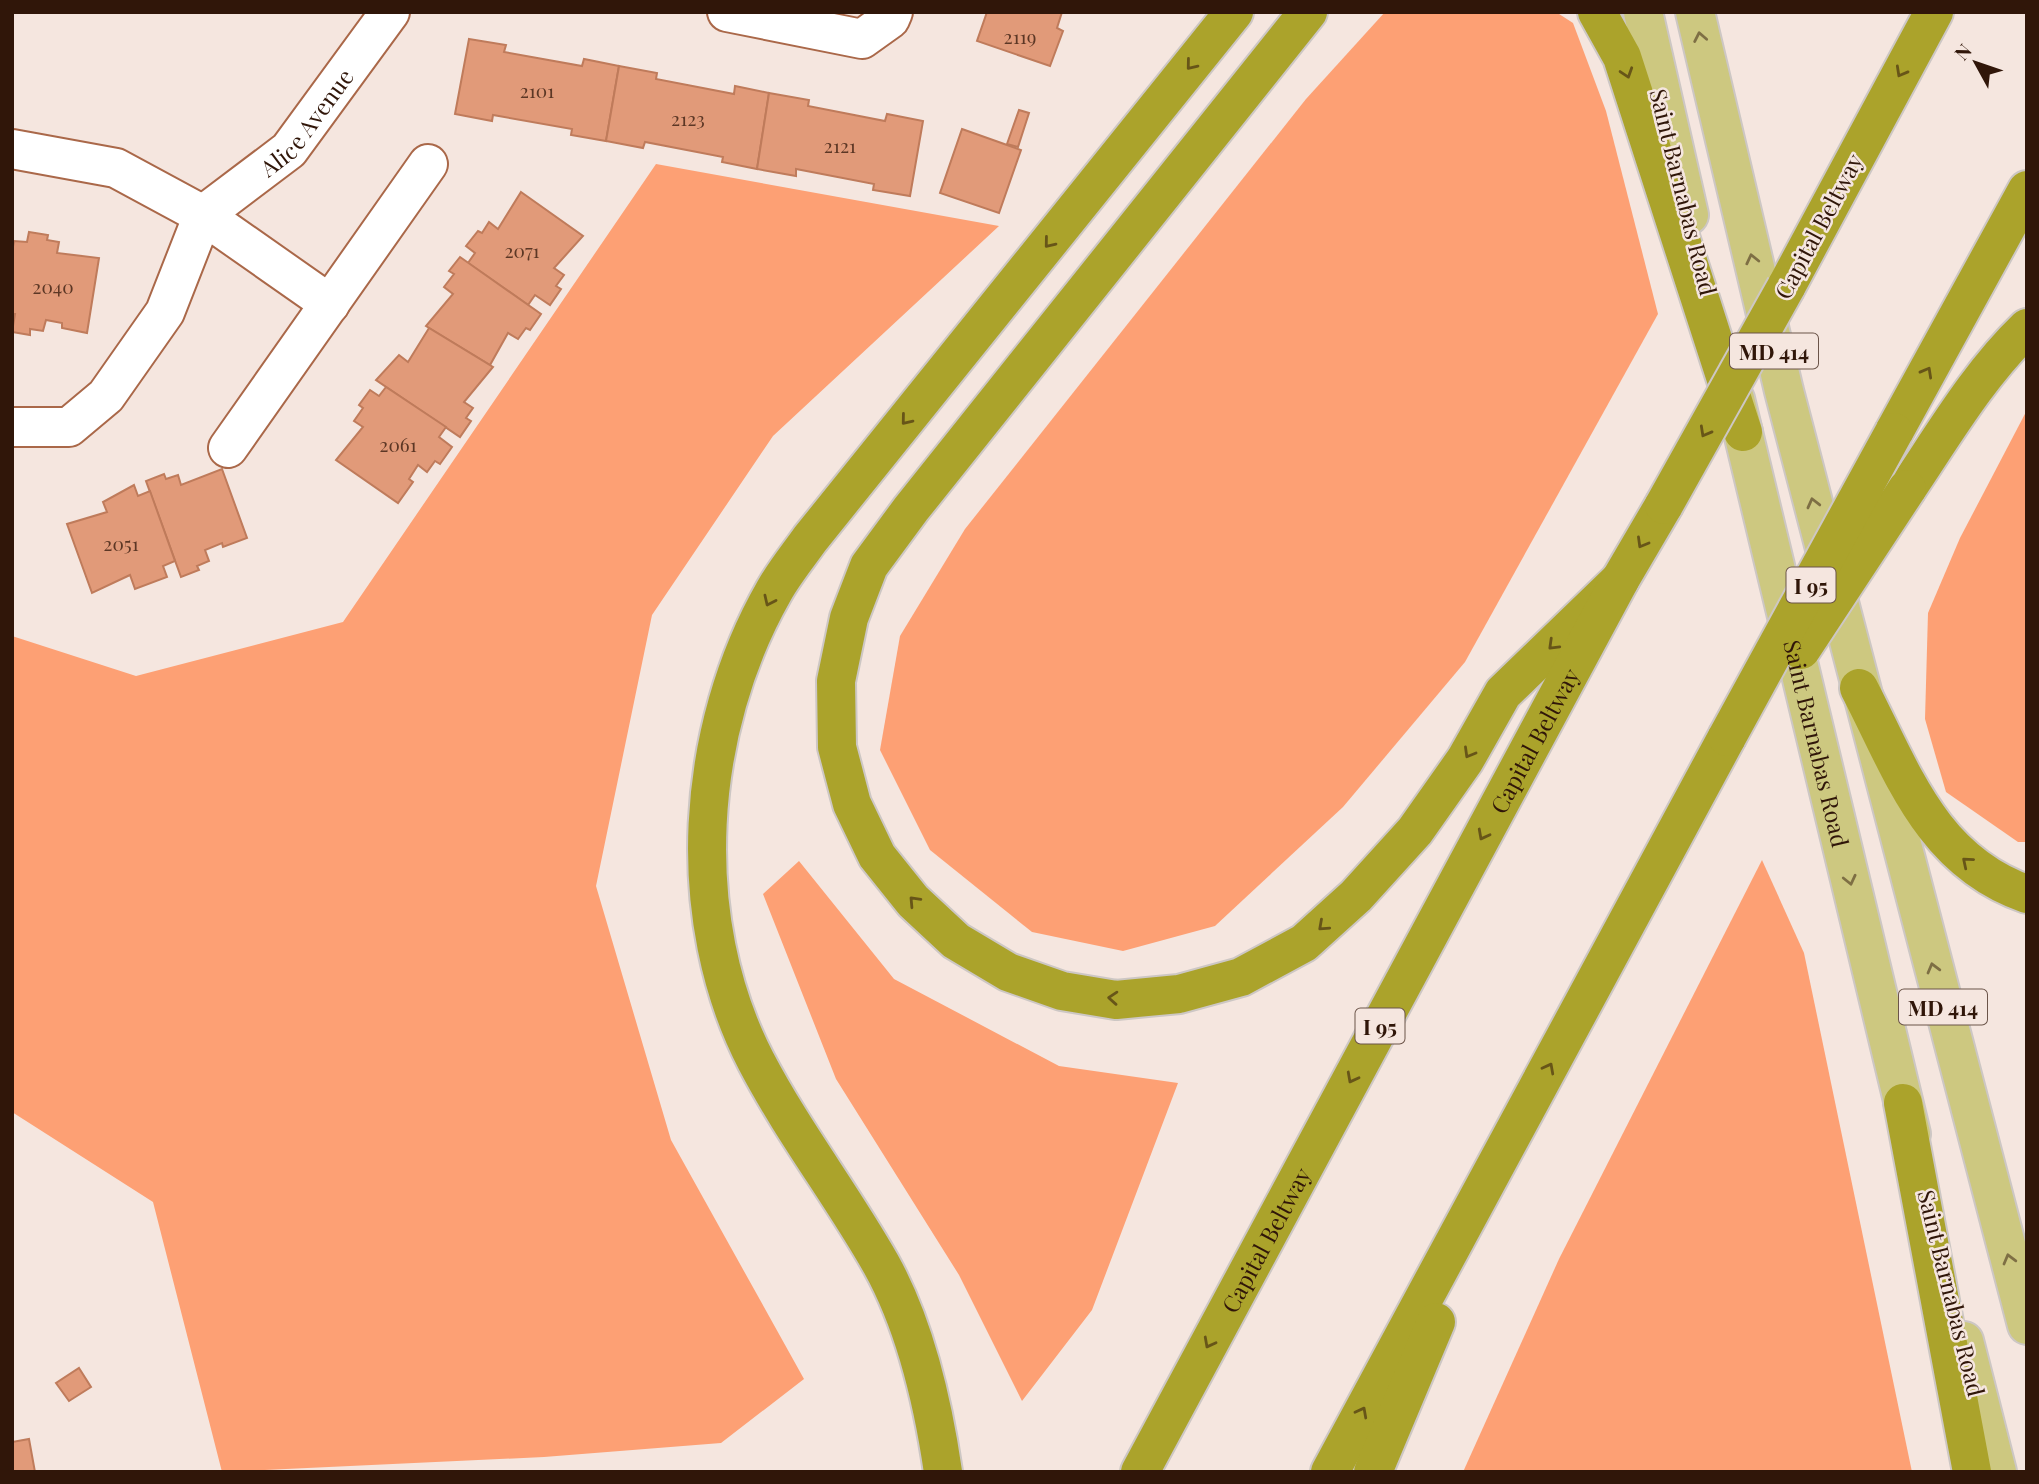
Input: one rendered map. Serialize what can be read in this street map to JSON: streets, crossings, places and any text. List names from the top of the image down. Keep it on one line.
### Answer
{"streets":{"highway":["Capital Beltway","I 95"],"main road":["Saint Barnabas Road","MD 414"],"street":["Alice Avenue"]},"house_numbers":["2119","2101","2123","2121","2071","2040","2061","2051"],"north":"top left"}
